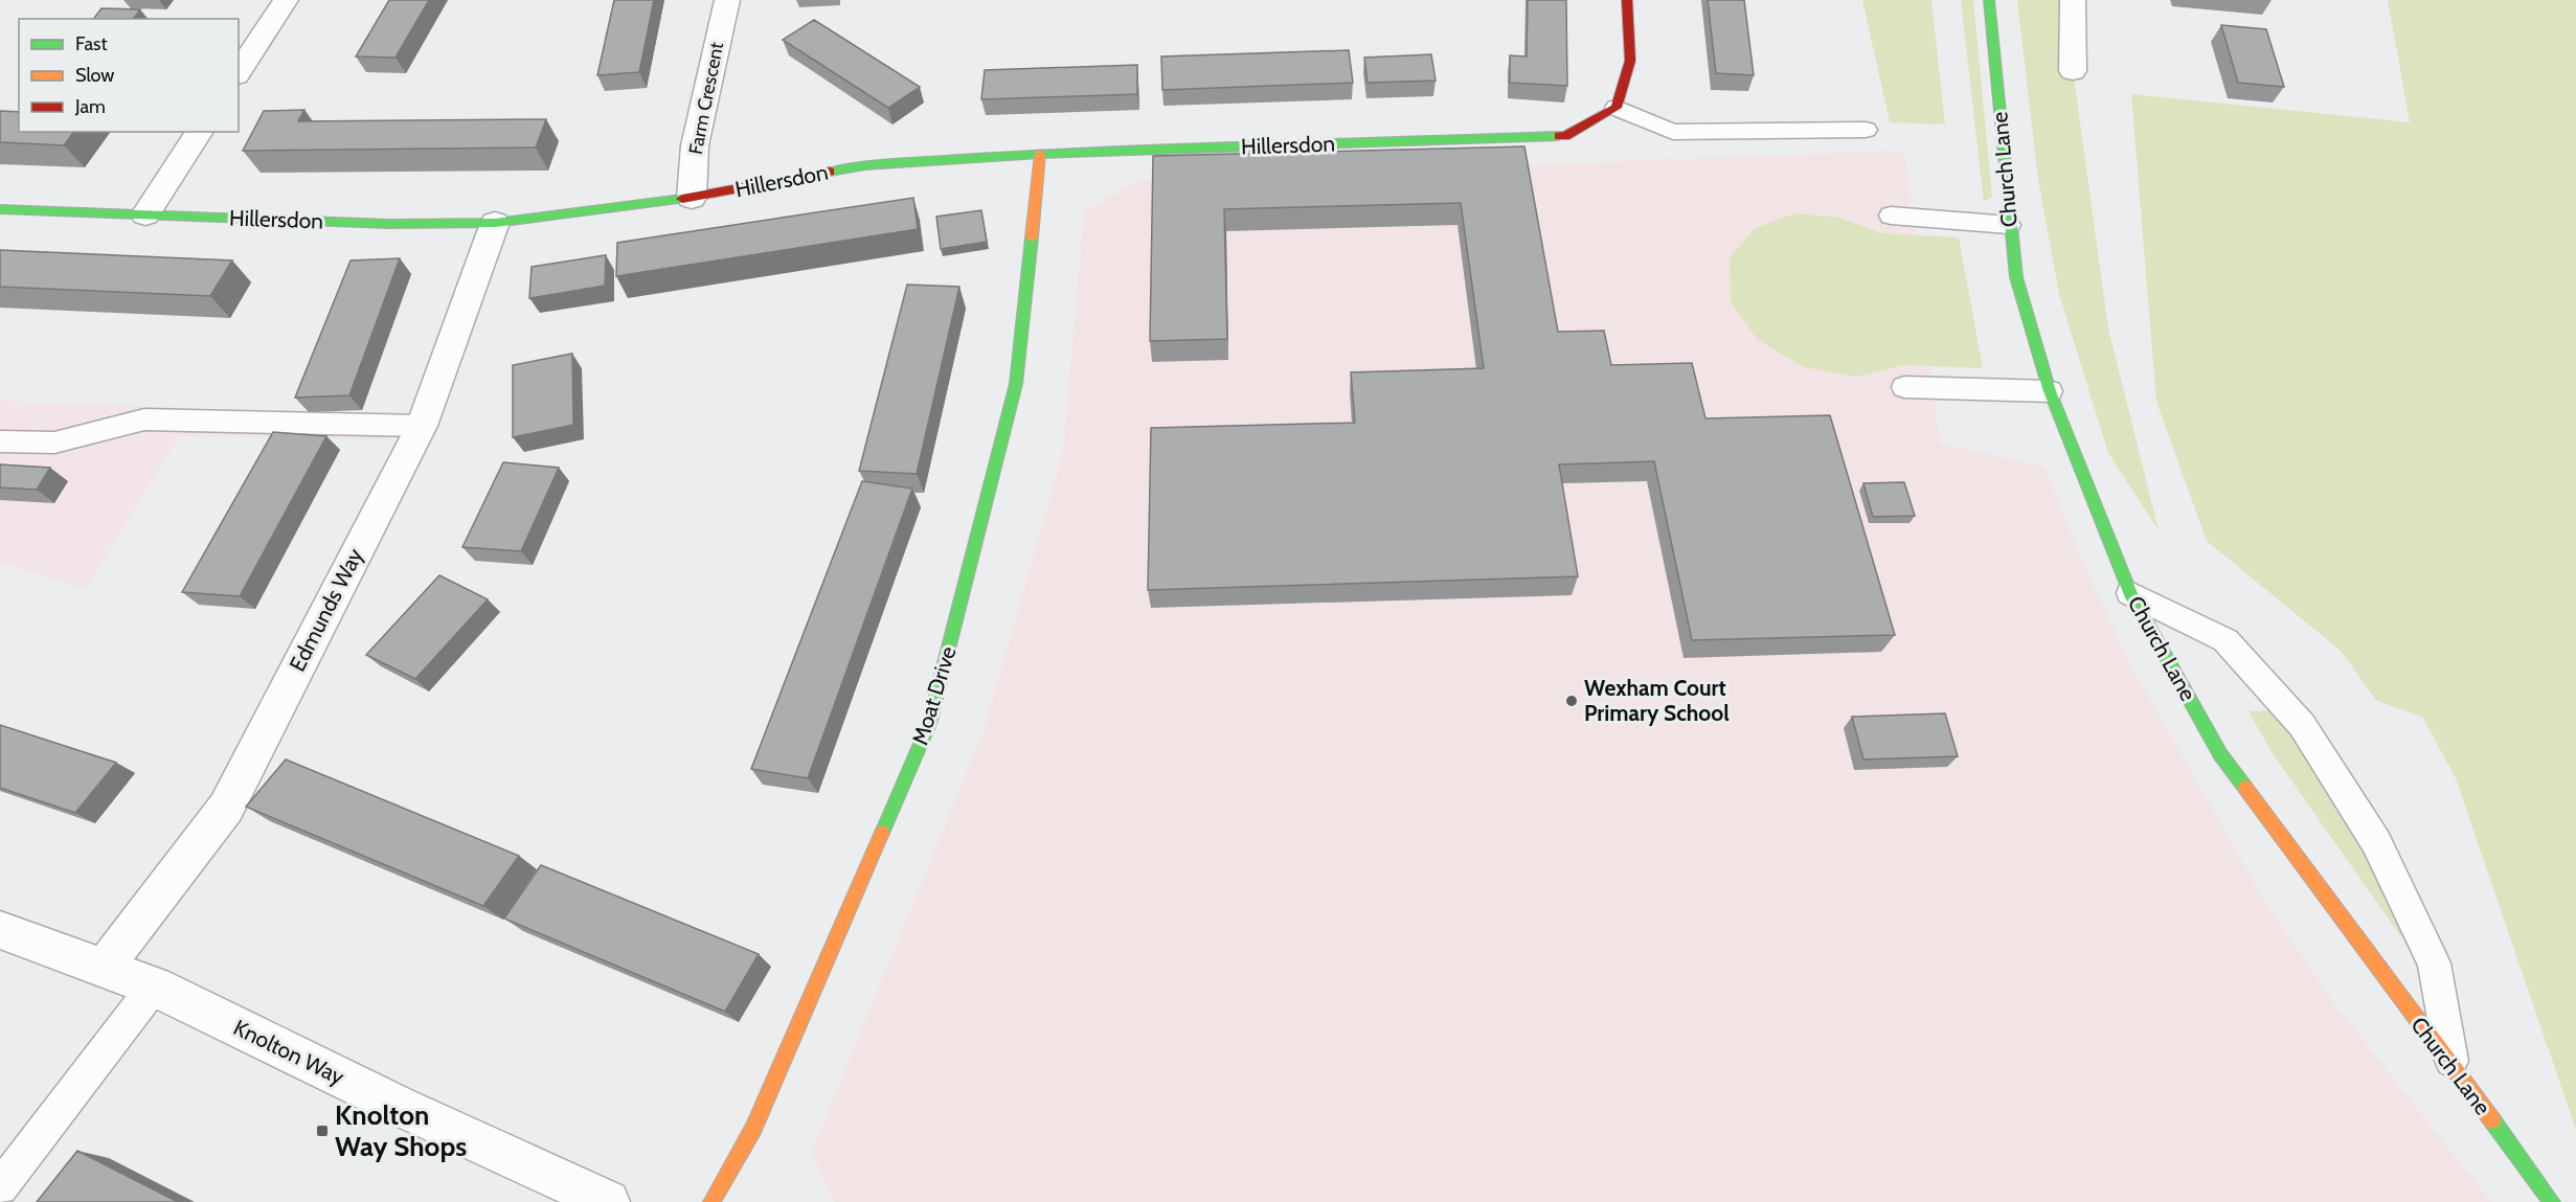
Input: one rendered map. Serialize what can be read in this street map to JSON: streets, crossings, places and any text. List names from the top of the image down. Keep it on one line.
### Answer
{"streets":{"street":["Farm Crescent","Hillersdon","Church Lane","Edmunds Way","Moat Drive","Knolton Way"]},"crossings":[["Farm Crescent","Hillersdon"],["Hillersdon","Edmunds Way"],["Hillersdon","Moat Drive"],["Edmunds Way","Knolton Way"]],"places":{"other":["Wexham Court Primary School"],"transit":["Knolton Way Shops"]},"legend":["Fast","Slow","Jam"]}
